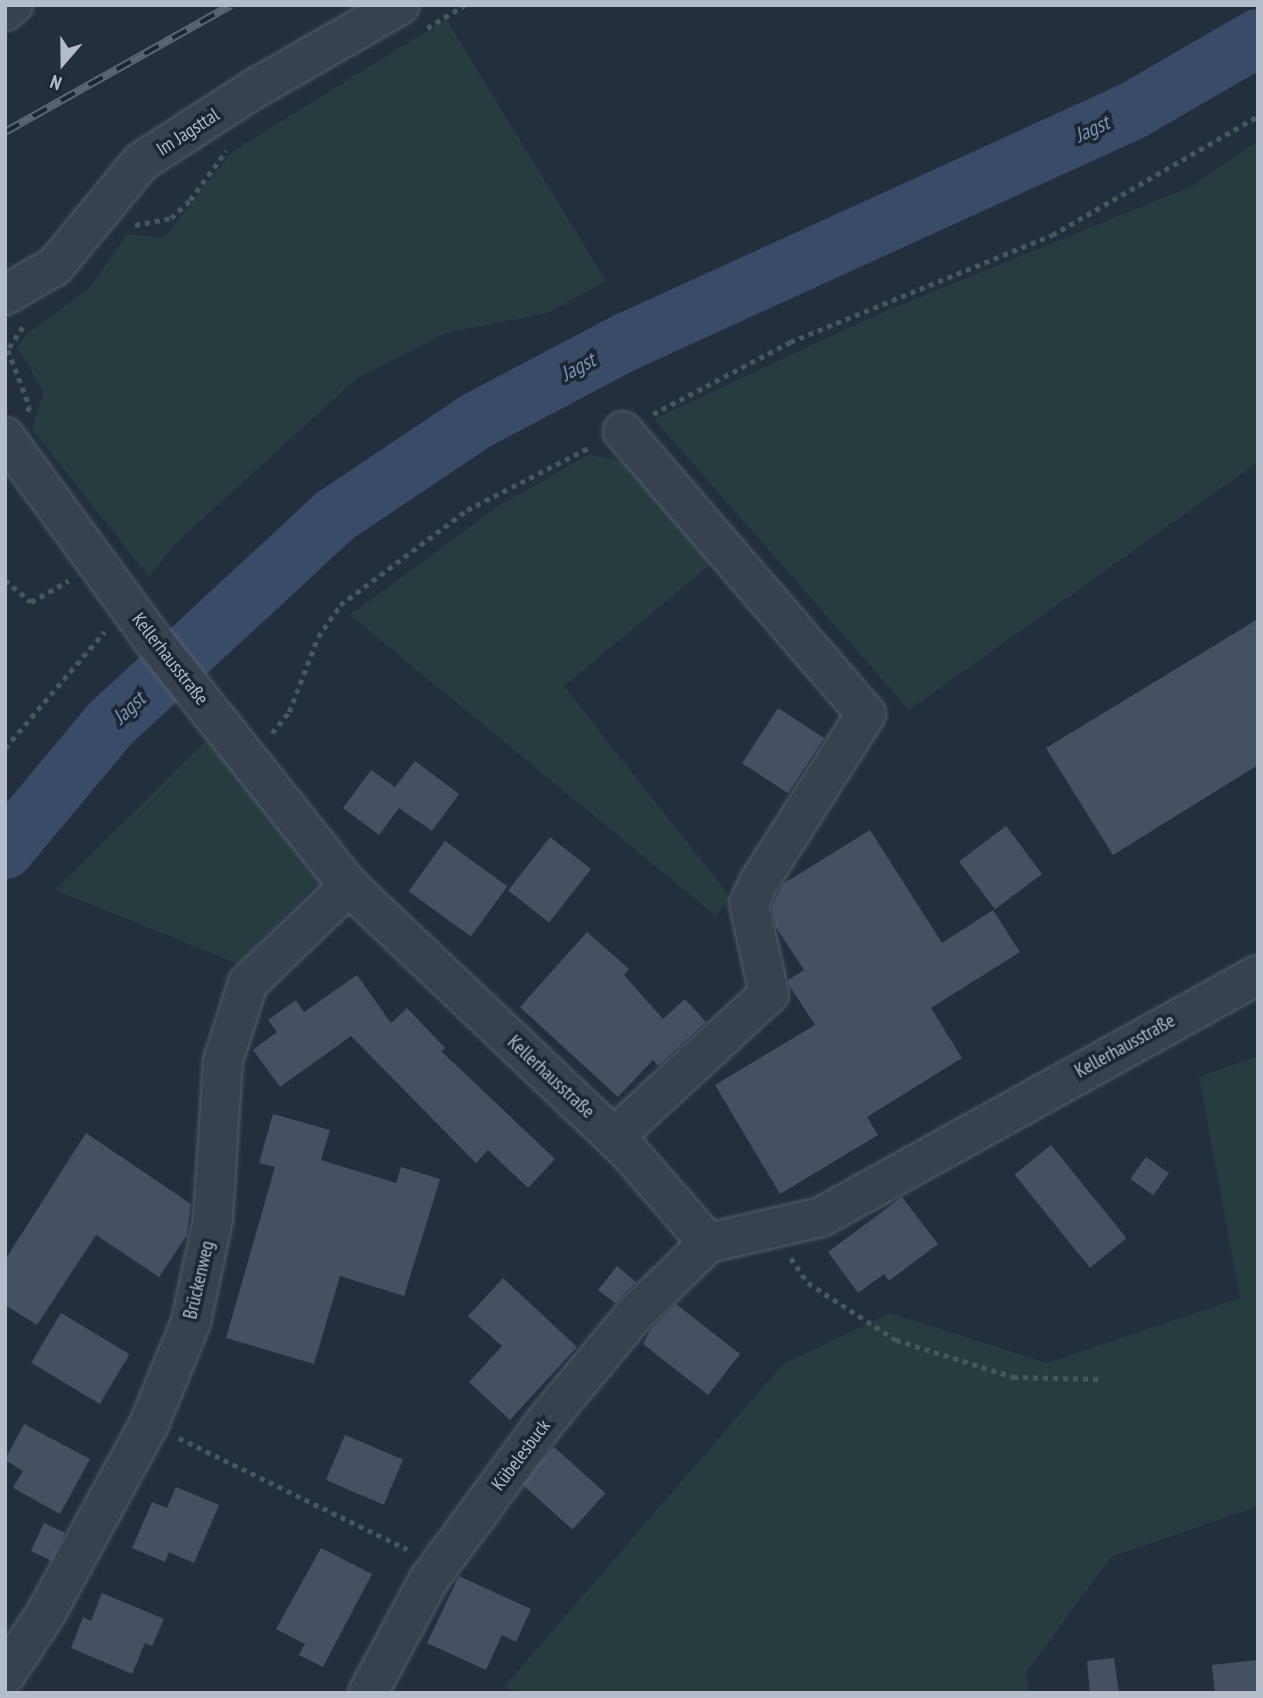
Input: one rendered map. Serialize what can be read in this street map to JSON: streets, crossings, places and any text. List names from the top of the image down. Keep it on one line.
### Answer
{"streets":{"street":["Im Jagsttal","Kellerhausstraße","Brückenweg","Kübelesbuck"]},"crossings":[["Kellerhausstraße","Brückenweg"],["Kellerhausstraße","Kübelesbuck"]],"water":["Jagst"],"north":"bottom"}
